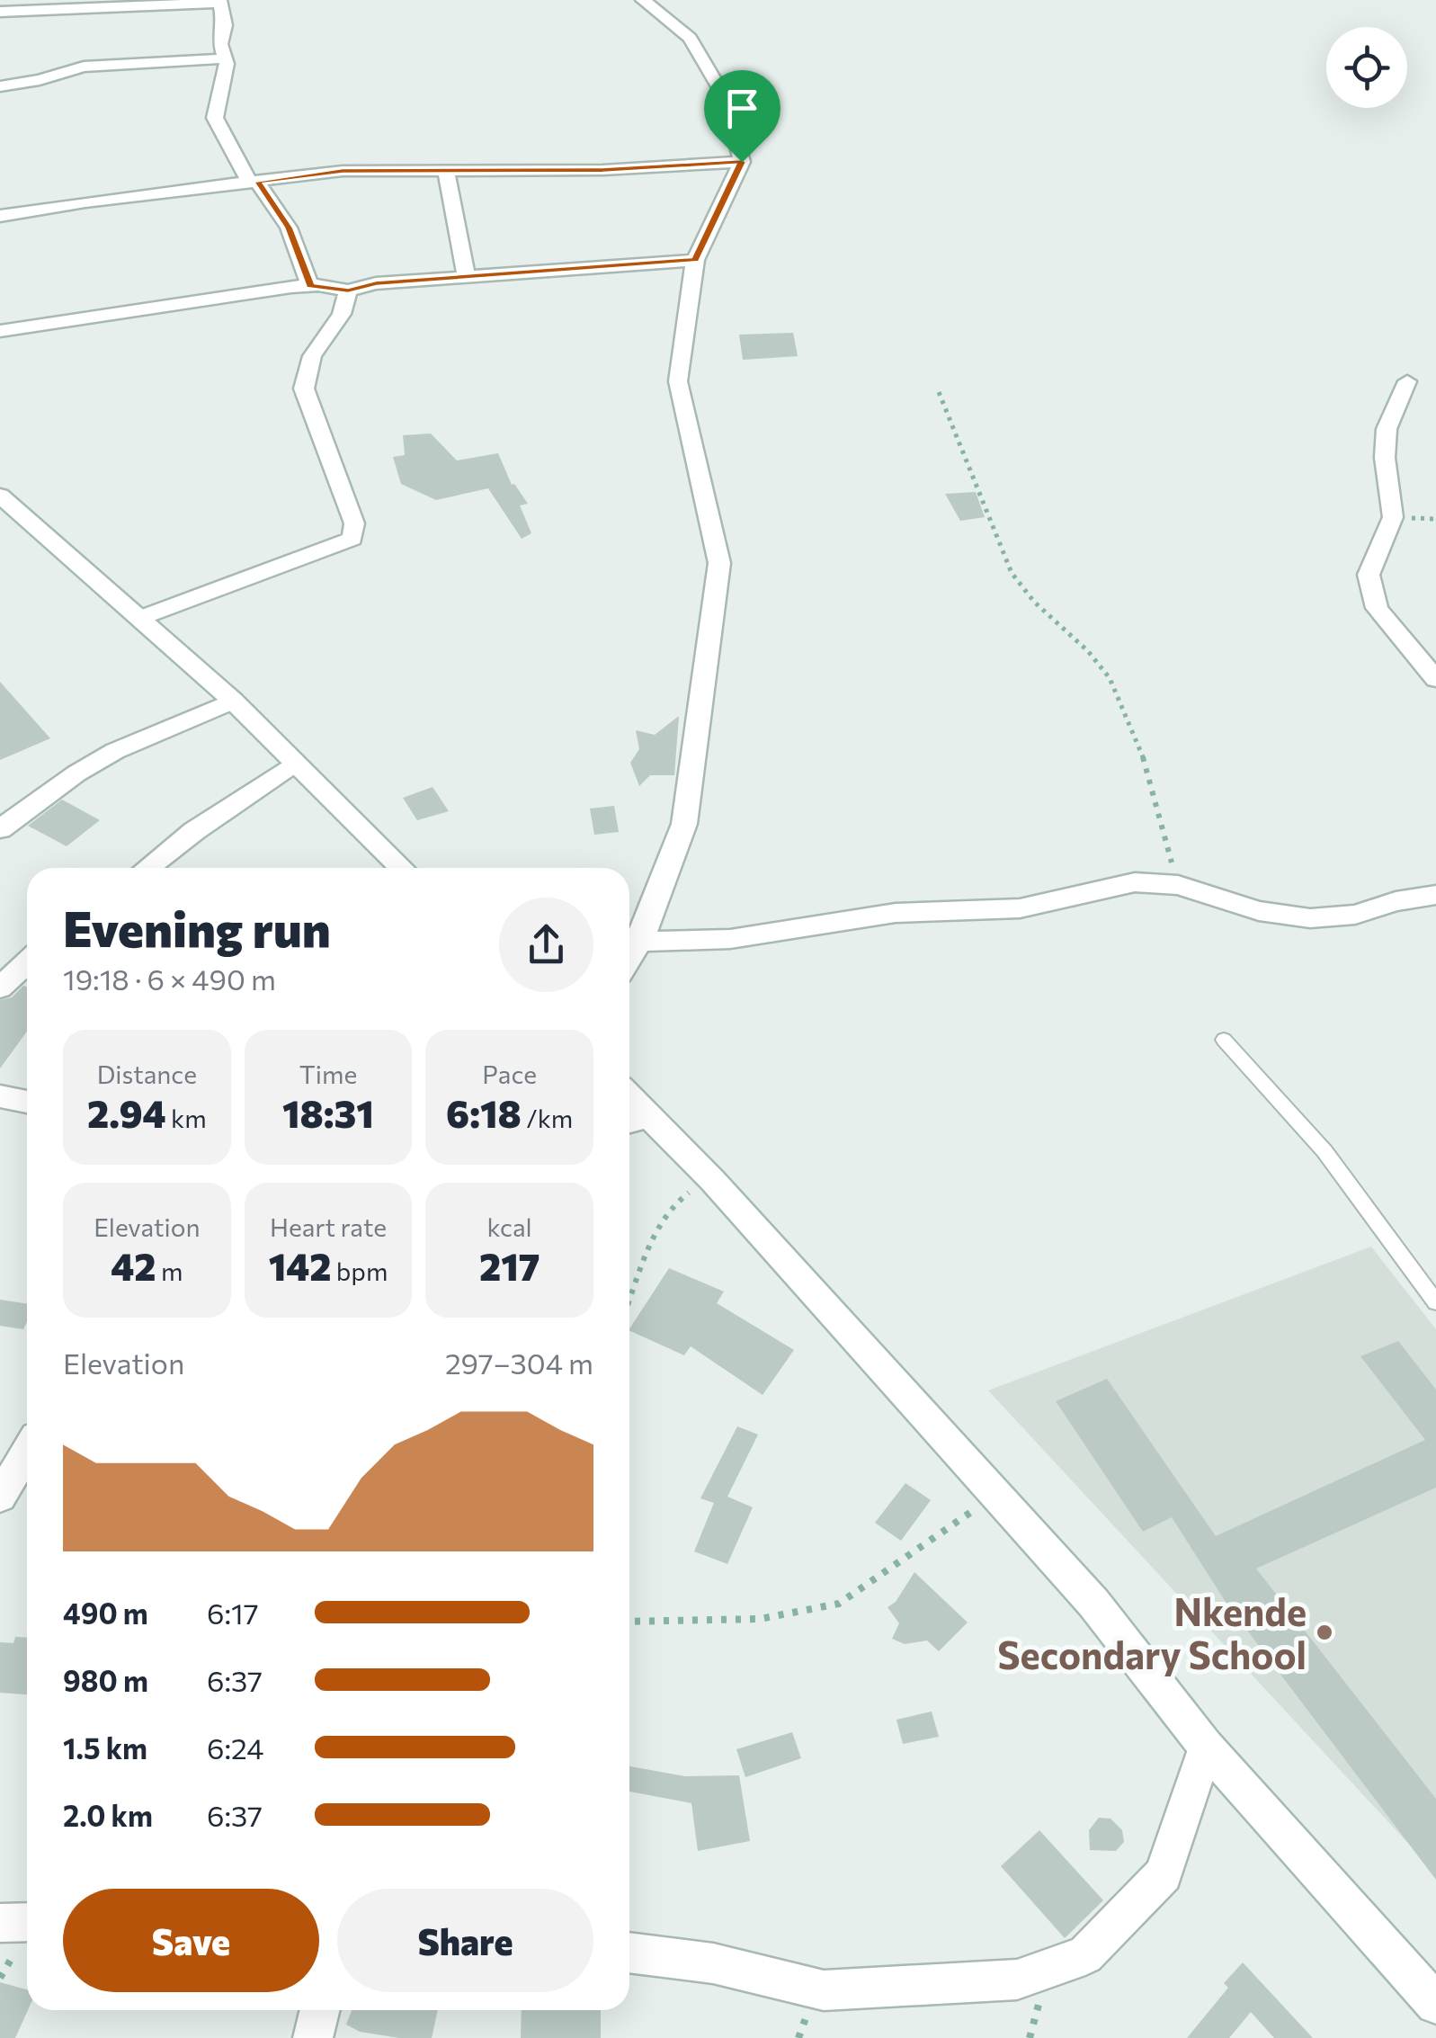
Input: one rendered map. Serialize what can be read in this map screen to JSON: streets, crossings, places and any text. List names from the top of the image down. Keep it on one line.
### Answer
{"places":["Nkende Secondary School"],"page":{"heading":["Evening run","19:18 · 6 × 490 m"],"stats":[["Distance","2.94 km"],["Time","18:31"],["Pace","6:18 /km"],["Elevation","42 m"],["Heart rate","142 bpm"],["kcal","217"]],"chart":["Elevation","297–304 m"],"list":[{"name":"490 m","note":"6:17"},{"name":"980 m","note":"6:37"},{"name":"1.5 km","note":"6:24"},{"name":"2.0 km","note":"6:37"}],"buttons":["Save","Share"]}}
